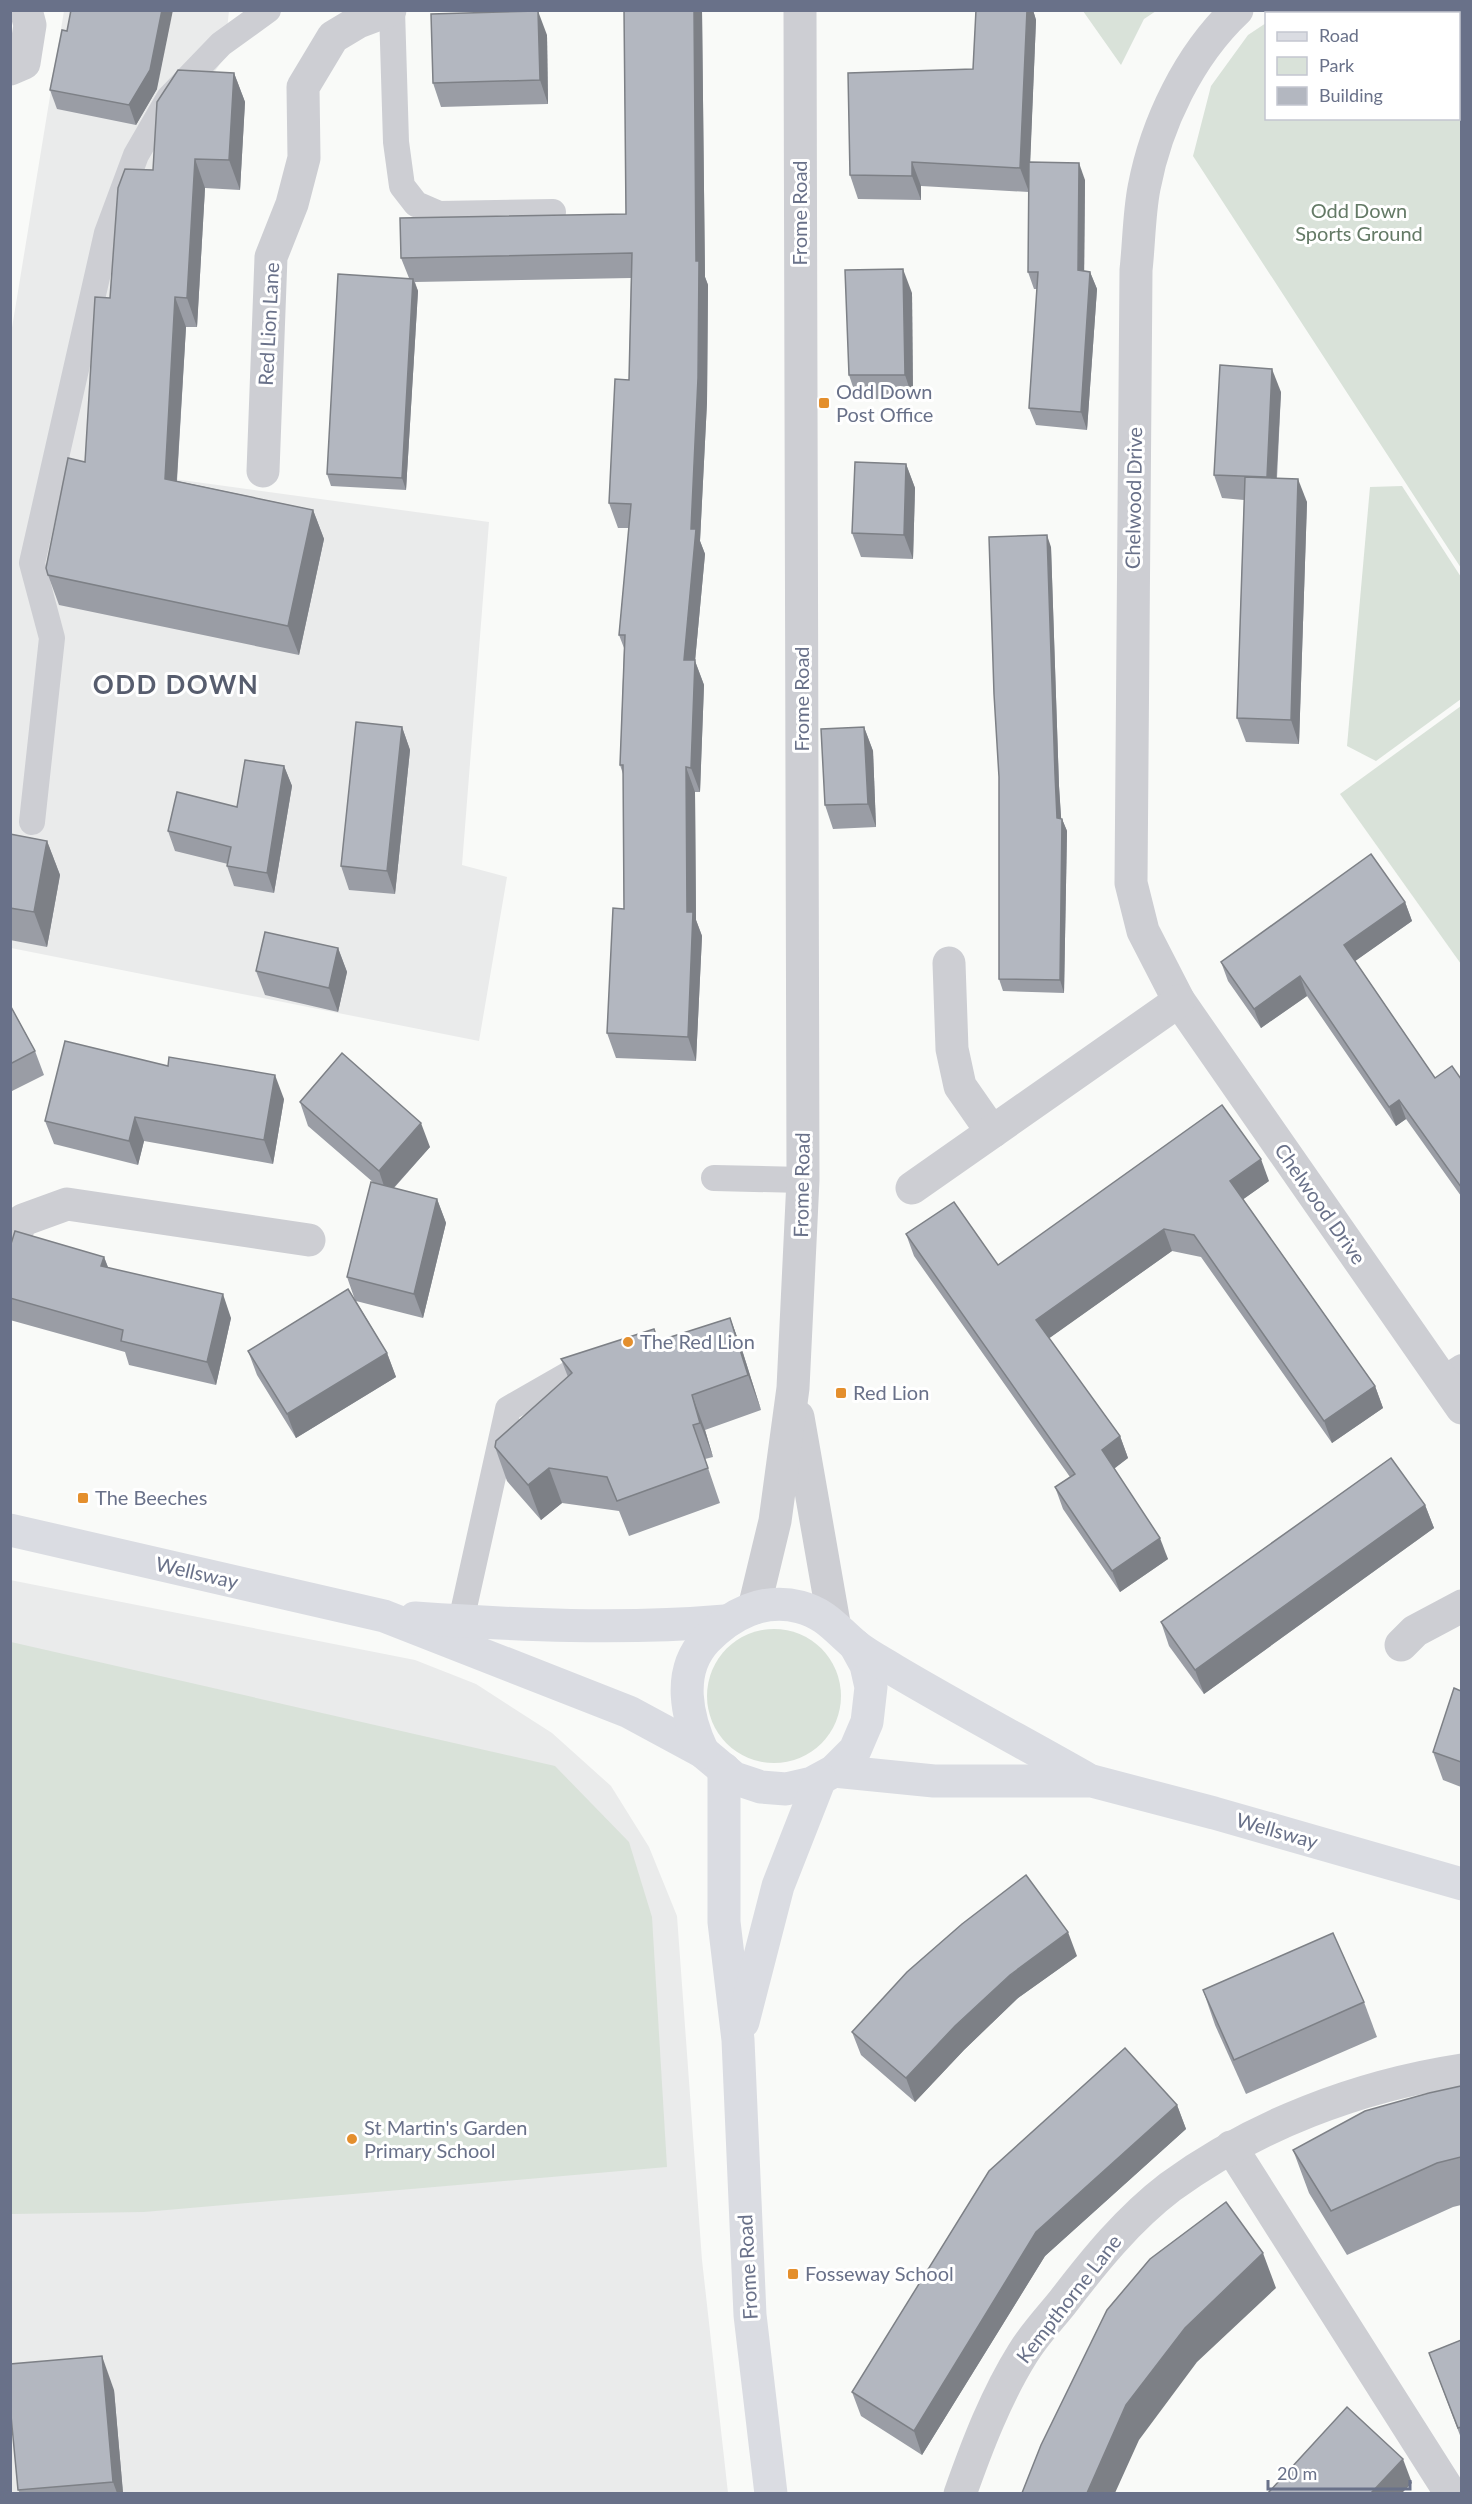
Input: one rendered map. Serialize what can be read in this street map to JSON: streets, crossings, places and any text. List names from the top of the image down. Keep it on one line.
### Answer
{"streets":{"main road":["Frome Road","Wellsway"],"street":["Red Lion Lane","Chelwood Drive","Kempthorne Lane"]},"crossings":[["Frome Road","Wellsway"]],"districts":["ODD DOWN"],"parks":["Odd Down Sports Ground"],"places":{"transit":["Odd Down Post Office","Red Lion","The Beeches","Fosseway School"],"other":["The Red Lion","St Martin's Garden Primary School"]},"legend":["Road","Park","Building"],"scale_bar":"20 m"}
